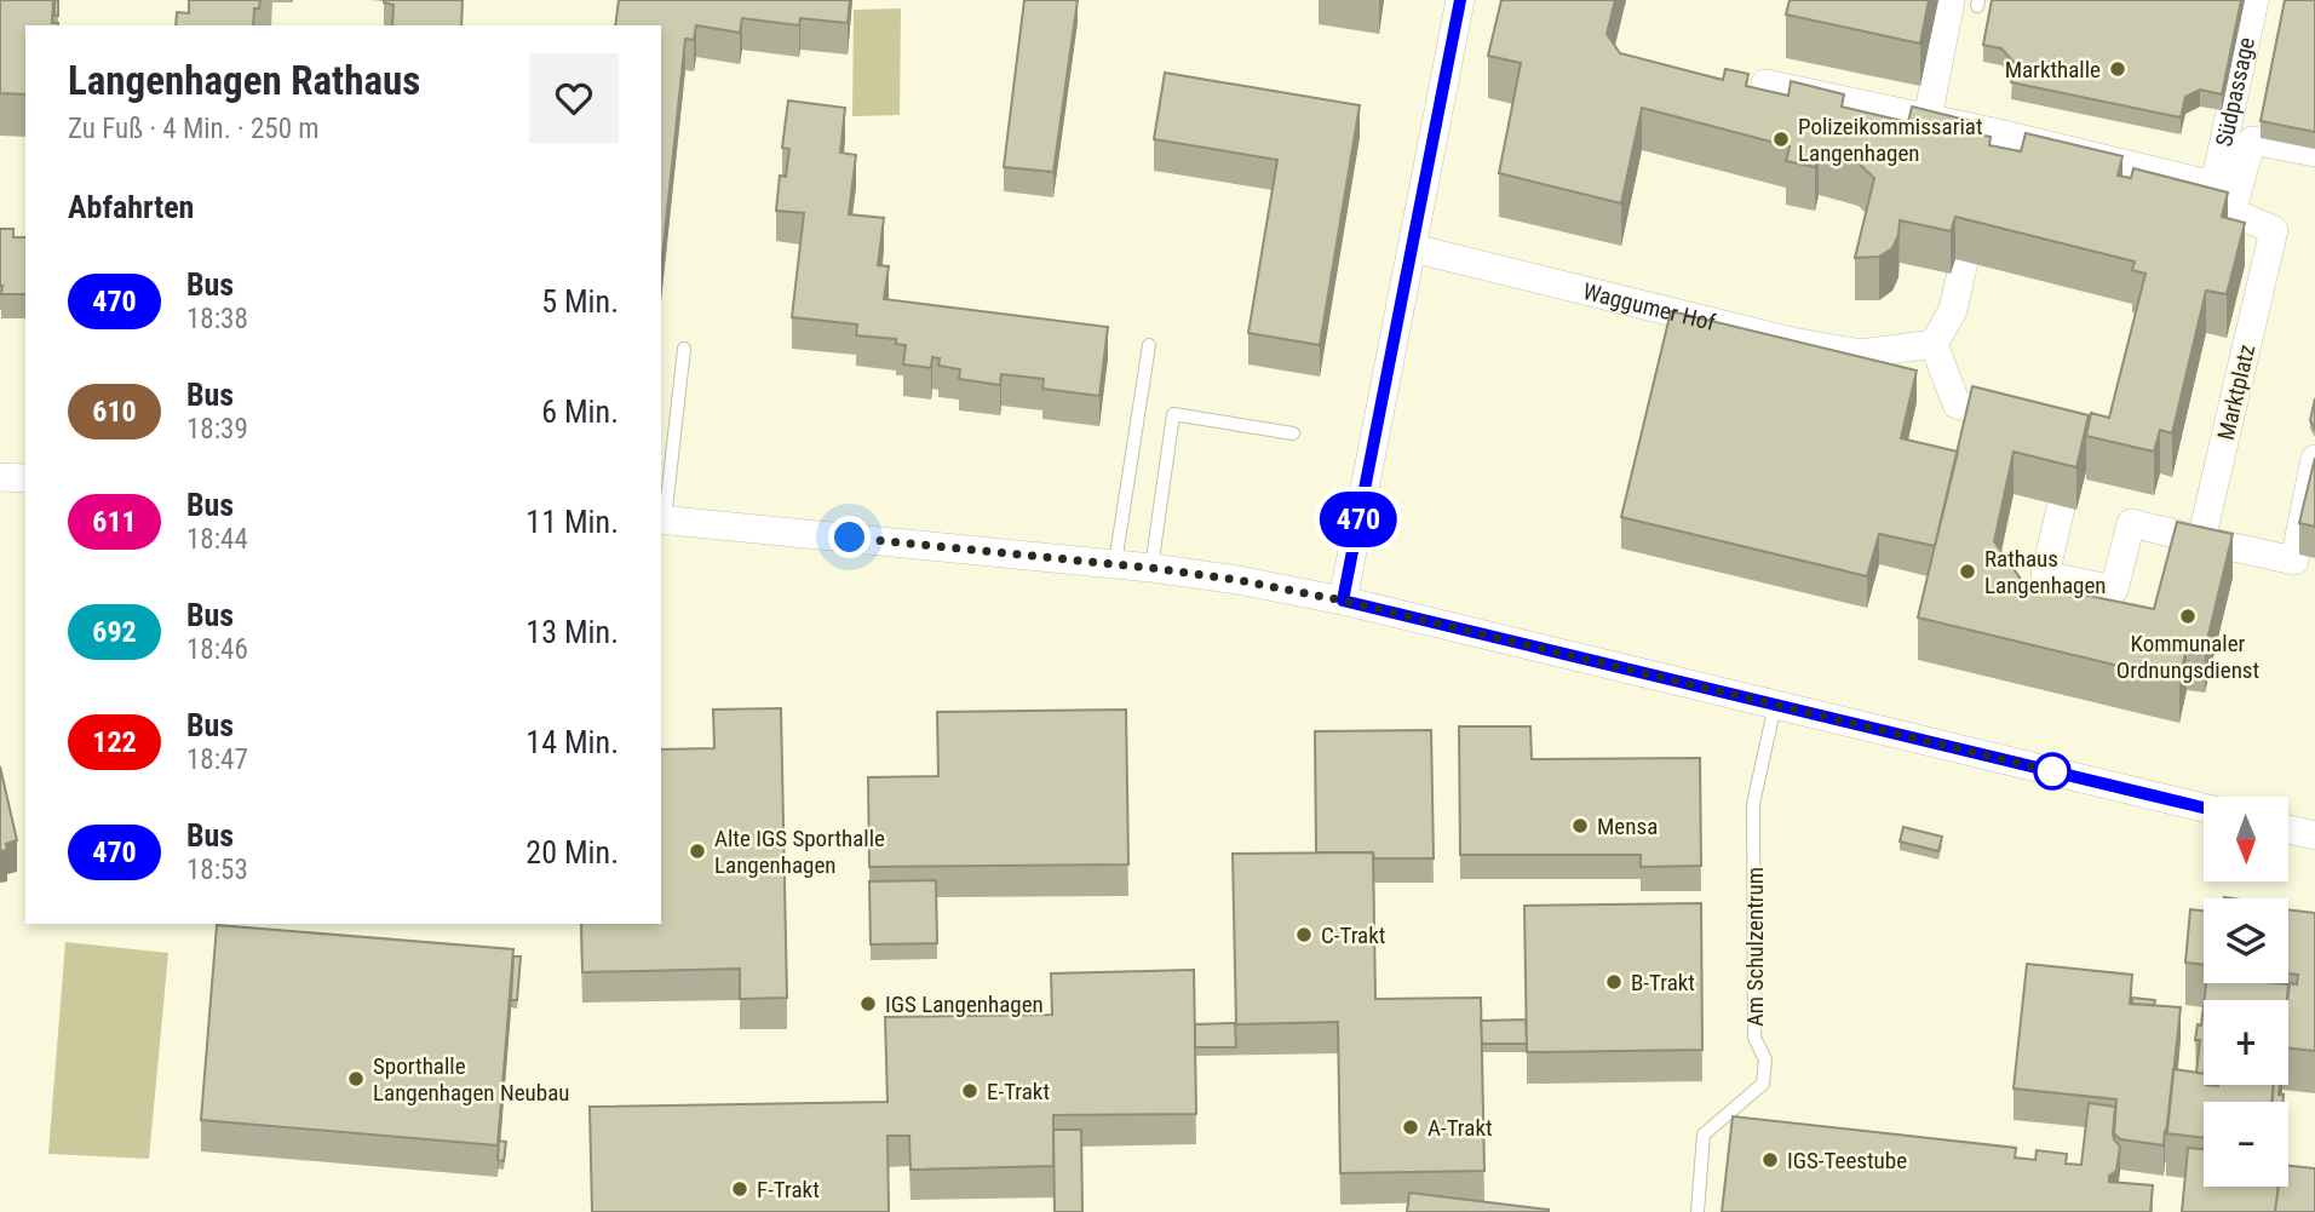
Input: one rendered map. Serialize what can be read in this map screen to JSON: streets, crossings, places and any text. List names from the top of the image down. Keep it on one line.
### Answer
{"streets":{"street":["Südpassage","Waggumer Hof","Marktplatz"],"lane":["Am Schulzentrum"]},"places":["Markthalle","Polizeikommissariat Langenhagen","Rathaus Langenhagen","Kommunaler Ordnungsdienst","Mensa","Alte IGS Sporthalle Langenhagen","C-Trakt","B-Trakt","IGS Langenhagen","Sporthalle Langenhagen Neubau","E-Trakt","A-Trakt","IGS-Teestube","F-Trakt"],"lines":["bus line 470"],"north":"bottom","page":{"on_map":"470","heading":[["Langenhagen Rathaus","Zu Fuß · 4 Min. · 250 m"],"Abfahrten"],"list":[{"mark":"470","name":"Bus","note":"18:38","value":"5 Min."},{"mark":"610","name":"Bus","note":"18:39","value":"6 Min."},{"mark":"611","name":"Bus","note":"18:44","value":"11 Min."},{"mark":"692","name":"Bus","note":"18:46","value":"13 Min."},{"mark":"122","name":"Bus","note":"18:47","value":"14 Min."},{"mark":"470","name":"Bus","note":"18:53","value":"20 Min."}],"map_buttons":["+","−"]}}
